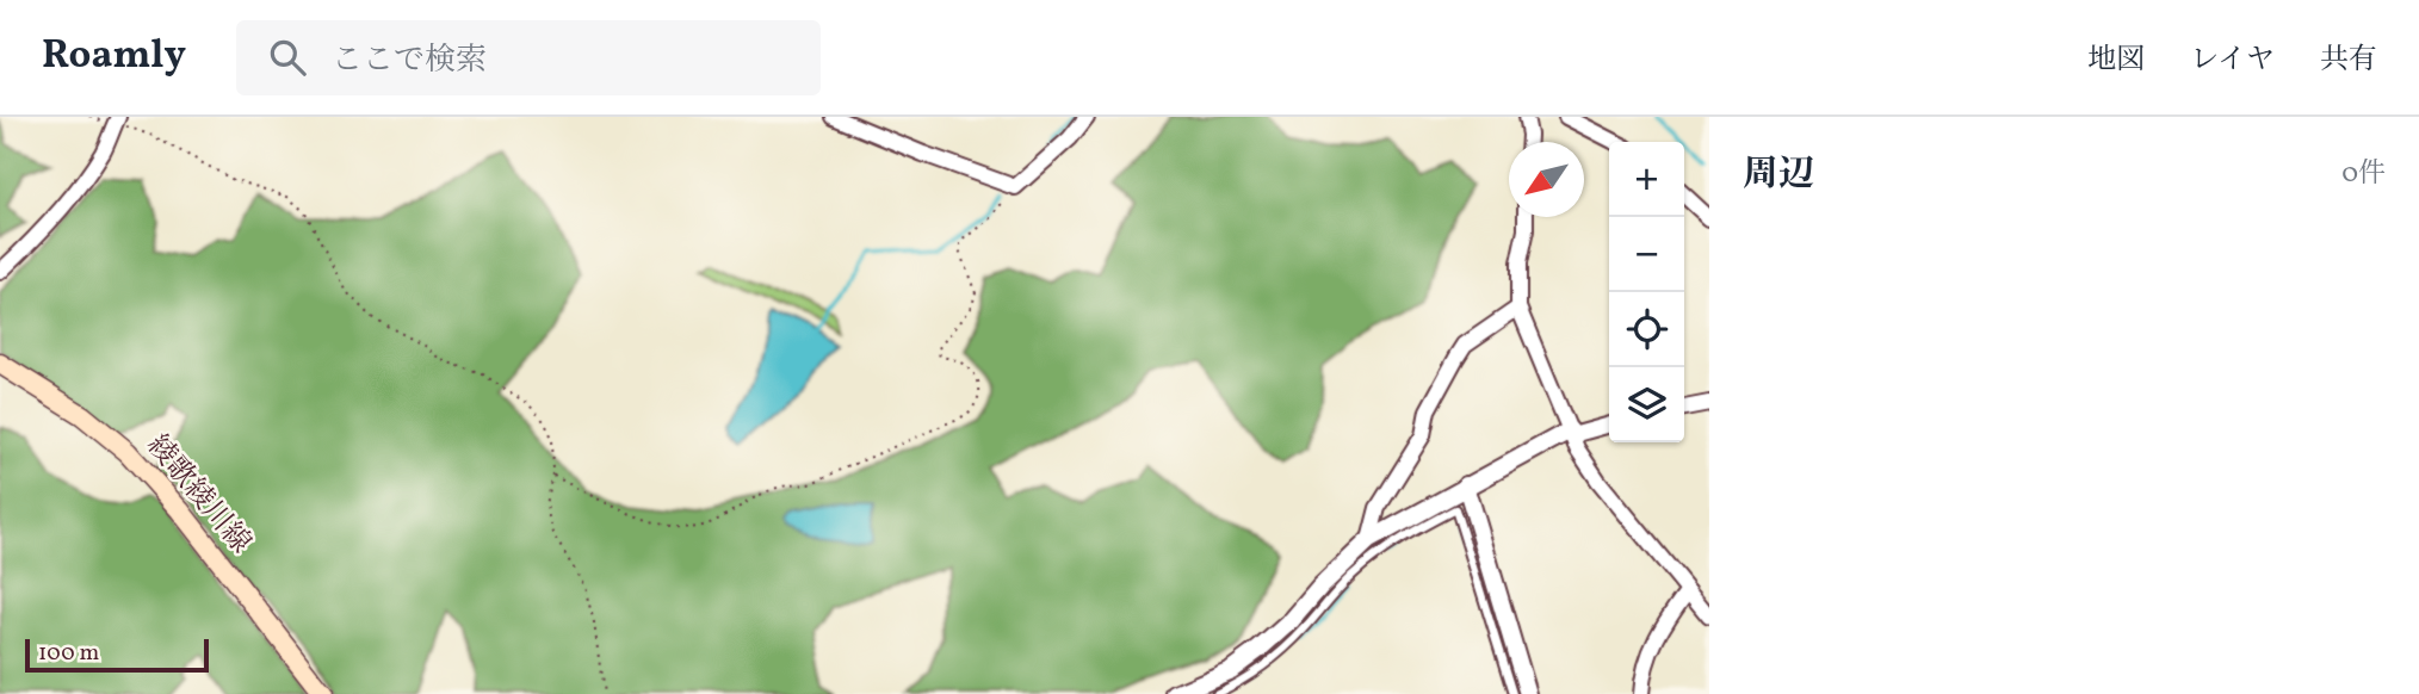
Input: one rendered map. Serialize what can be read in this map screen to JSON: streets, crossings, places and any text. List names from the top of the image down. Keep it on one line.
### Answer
{"streets":{"main road":["綾歌綾川線"]},"scale_bar":"100 m","north":"bottom left","page":{"header":"Roamly","search":"ここで検索","nav":["地図","レイヤ","共有"],"heading":["周辺","0件"],"map_buttons":["+","−"],"scale":"100 m"}}
